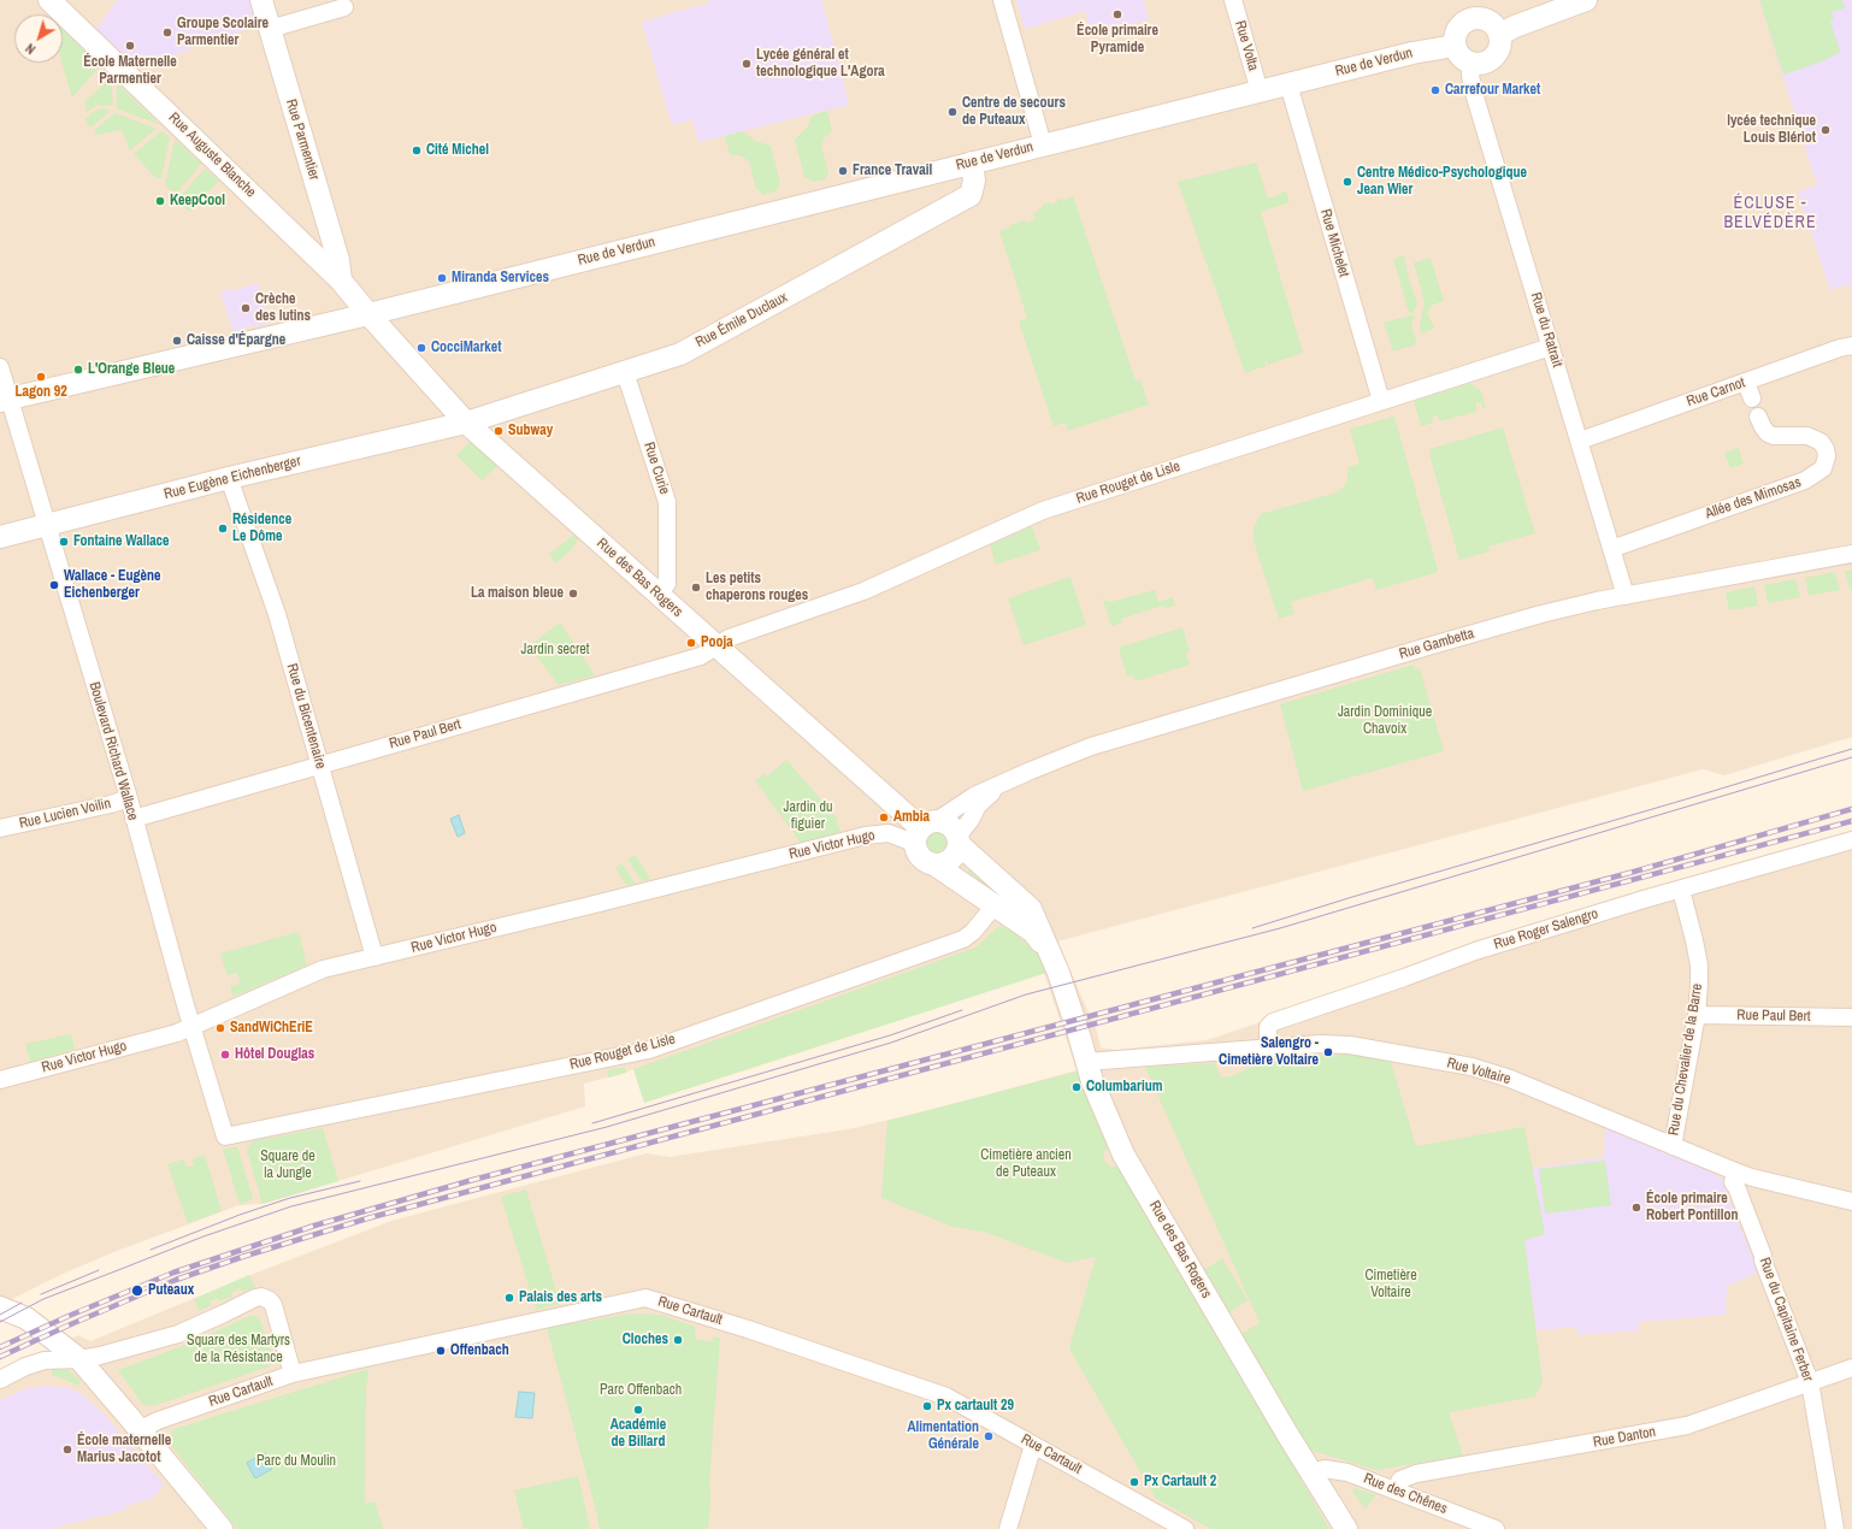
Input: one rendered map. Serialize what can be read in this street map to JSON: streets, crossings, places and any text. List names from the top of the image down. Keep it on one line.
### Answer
{"streets":{"street":["Rue Volta","Rue de Verdun","Rue Parmentier","Rue Auguste Blanche","Rue Michelet","Rue Émile Duclaux","Rue du Ratrait","Rue Carnot","Rue Curie","Rue Eugène Eichenberger","Rue Rouget de Lisle","Allée des Mimosas","Rue des Bas Rogers","Rue Gambetta","Rue du Bicentenaire","Rue Paul Bert","Boulevard Richard Wallace","Rue Lucien Voilin","Rue Victor Hugo","Rue Roger Salengro","Rue du Chevalier de la Barre","Rue Voltaire","Rue Cartault","Rue du Capitaine Ferber","Rue Danton","Rue des Chênes"]},"crossings":[["Rue Volta","Rue de Verdun"],["Rue de Verdun","Rue Auguste Blanche"],["Rue de Verdun","Rue Michelet"],["Rue de Verdun","Rue Émile Duclaux"],["Rue de Verdun","Rue du Ratrait"],["Rue de Verdun","Rue des Bas Rogers"],["Rue de Verdun","Boulevard Richard Wallace"],["Rue Parmentier","Rue Auguste Blanche"],["Rue Auguste Blanche","Rue des Bas Rogers"],["Rue Michelet","Rue Rouget de Lisle"],["Rue Émile Duclaux","Rue Curie"],["Rue Émile Duclaux","Rue Eugène Eichenberger"],["Rue Émile Duclaux","Rue des Bas Rogers"],["Rue du Ratrait","Rue Carnot"],["Rue du Ratrait","Rue Rouget de Lisle"],["Rue du Ratrait","Allée des Mimosas"],["Rue du Ratrait","Rue Gambetta"],["Rue Curie","Rue des Bas Rogers"],["Rue Eugène Eichenberger","Rue des Bas Rogers"],["Rue Eugène Eichenberger","Rue du Bicentenaire"],["Rue Eugène Eichenberger","Boulevard Richard Wallace"],["Rue Rouget de Lisle","Rue des Bas Rogers"],["Rue Rouget de Lisle","Rue Paul Bert"],["Rue Rouget de Lisle","Boulevard Richard Wallace"],["Rue des Bas Rogers","Rue Gambetta"],["Rue des Bas Rogers","Rue Paul Bert"],["Rue des Bas Rogers","Rue Victor Hugo"],["Rue des Bas Rogers","Rue Voltaire"],["Rue des Bas Rogers","Rue des Chênes"],["Rue Gambetta","Rue Victor Hugo"],["Rue du Bicentenaire","Rue Paul Bert"],["Rue du Bicentenaire","Rue Victor Hugo"],["Rue Paul Bert","Boulevard Richard Wallace"],["Rue Paul Bert","Rue du Chevalier de la Barre"],["Boulevard Richard Wallace","Rue Lucien Voilin"],["Boulevard Richard Wallace","Rue Victor Hugo"],["Rue Roger Salengro","Rue du Chevalier de la Barre"],["Rue Roger Salengro","Rue Voltaire"],["Rue du Chevalier de la Barre","Rue Voltaire"],["Rue Voltaire","Rue du Capitaine Ferber"],["Rue du Capitaine Ferber","Rue Danton"],["Rue Danton","Rue des Chênes"]],"districts":["ÉCLUSE - BELVÉDÈRE"],"parks":["Jardin secret","Jardin Dominique Chavoix","Jardin du figuier","Cimetière ancien de Puteaux","Square de la Jungle","Cimetière Voltaire","Square des Martyrs de la Résistance","Parc Offenbach","Parc du Moulin"],"places":["École primaire Pyramide","Groupe Scolaire Parmentier","École Maternelle Parmentier","Lycée général et technologique L'Agora","Carrefour Market","Centre de secours de Puteaux","lycée technique Louis Blériot","Cité Michel","France Travail","Centre Médico-Psychologique Jean Wier","KeepCool","Miranda Services","Crèche des lutins","Caisse d'Épargne","CocciMarket","L'Orange Bleue","Lagon 92","Subway","Résidence Le Dôme","Fontaine Wallace","Wallace - Eugène Eichenberger","Les petits chaperons rouges","La maison bleue","Pooja","Ambia","SandWiChEriE","Salengro - Cimetière Voltaire","Hôtel Douglas","Columbarium","École primaire Robert Pontillon","Puteaux","Palais des arts","Cloches","Offenbach","Px cartault 29","Académie de Billard","Alimentation Générale","École maternelle Marius Jacotot","Px Cartault 2"],"north":"bottom left"}
